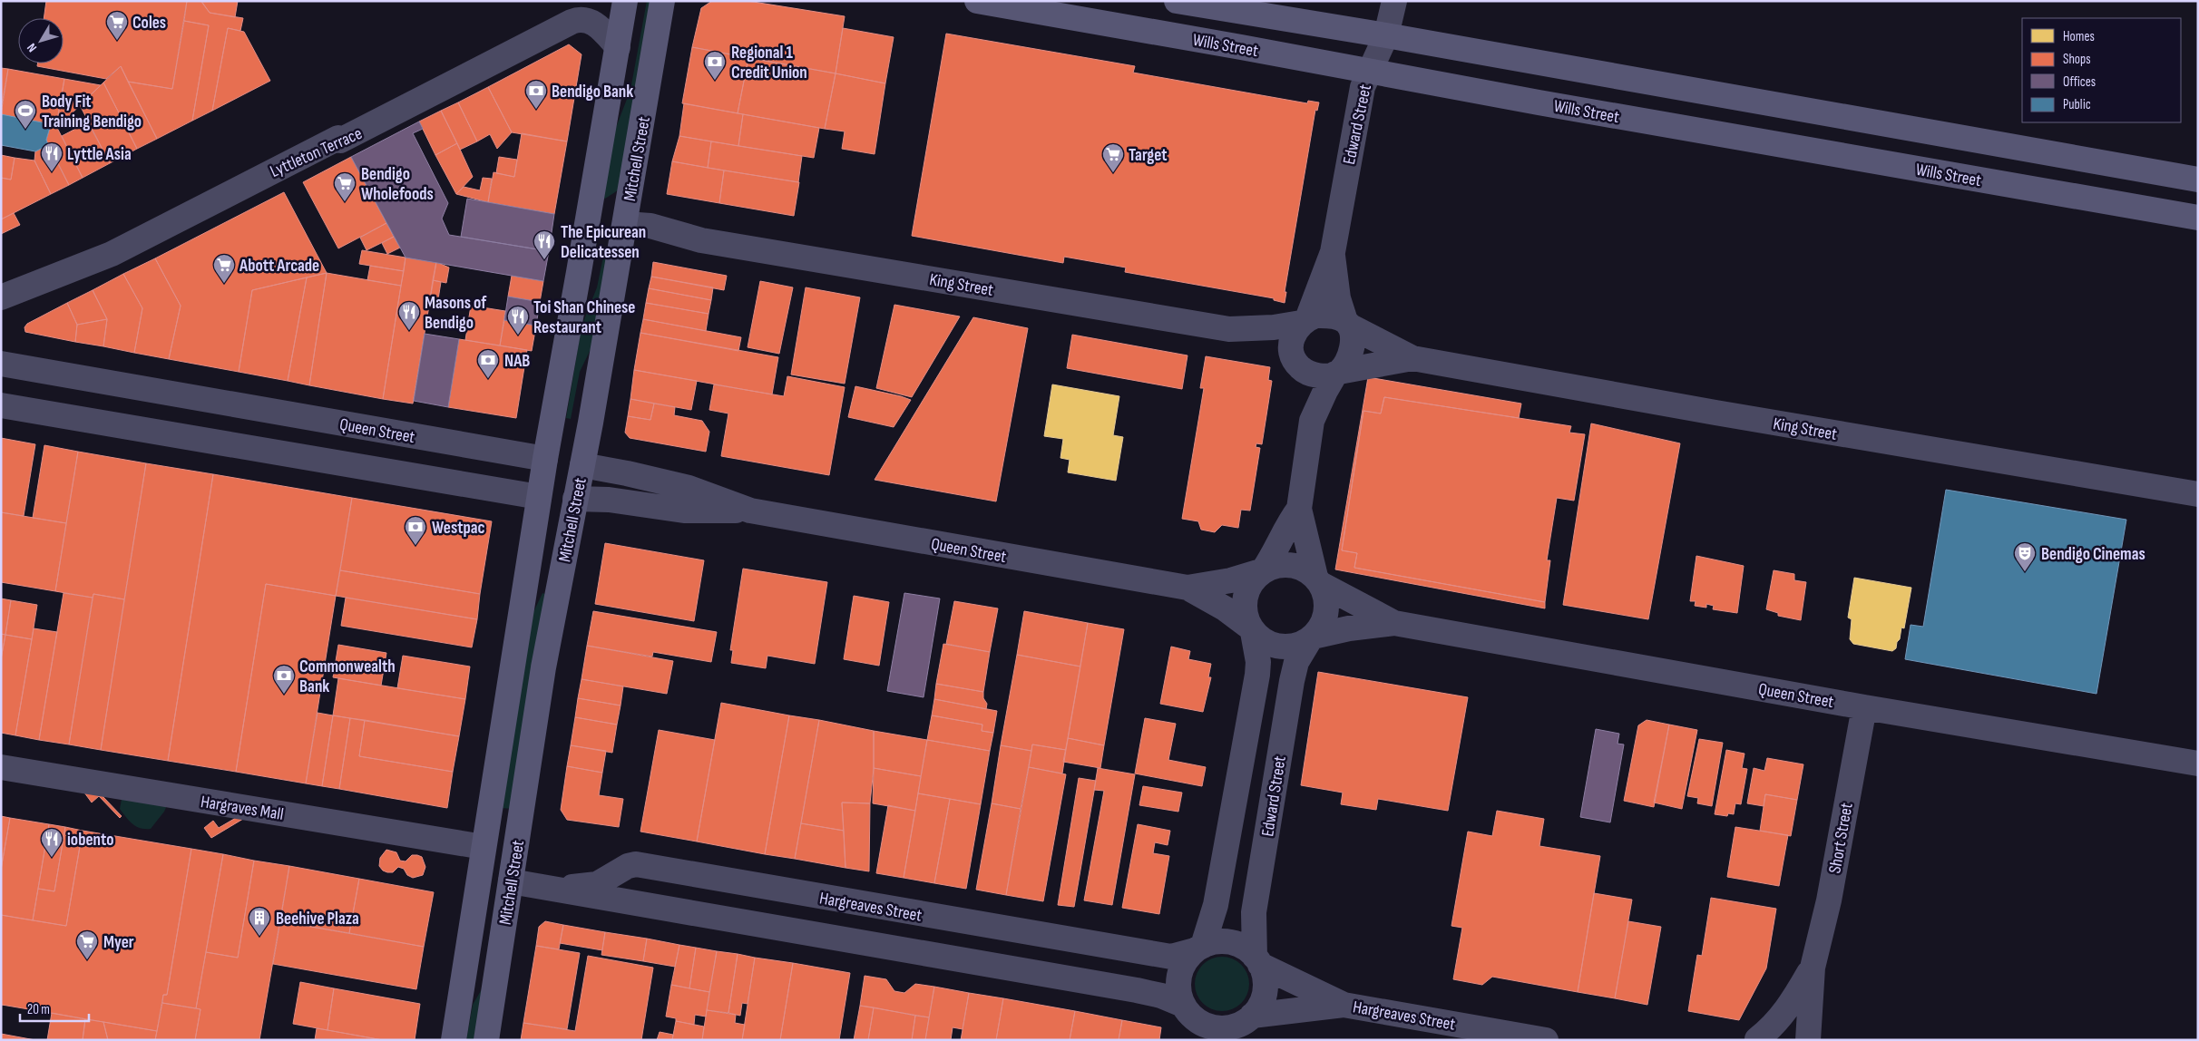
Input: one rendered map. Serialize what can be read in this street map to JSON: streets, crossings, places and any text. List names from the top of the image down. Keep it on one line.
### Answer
{"streets":{"main road":["Wills Street","Mitchell Street","Queen Street"],"street":["Edward Street","Lyttleton Terrace","King Street","Hargraves Mall","Short Street","Hargreaves Street"]},"crossings":[["Wills Street","Edward Street"],["Edward Street","King Street"],["Edward Street","Queen Street"],["Edward Street","Hargreaves Street"],["Lyttleton Terrace","Mitchell Street"],["Mitchell Street","King Street"],["Mitchell Street","Queen Street"],["Mitchell Street","Hargraves Mall"],["Queen Street","Short Street"]],"places":{"supermarket":["Coles","Target","Bendigo Wholefoods","Abott Arcade","Myer"],"bank":["Regional 1 Credit Union","Bendigo Bank","NAB","Westpac","Commonwealth Bank"],"sports":["Body Fit Training Bendigo"],"restaurant":["Lyttle Asia","The Epicurean Delicatessen","Masons of Bendigo","Toi Shan Chinese Restaurant","iobento"],"theatre":["Bendigo Cinemas"],"building":["Beehive Plaza"]},"legend":["Homes","Shops","Offices","Public"],"scale_bar":"20 m","north":"bottom left"}
